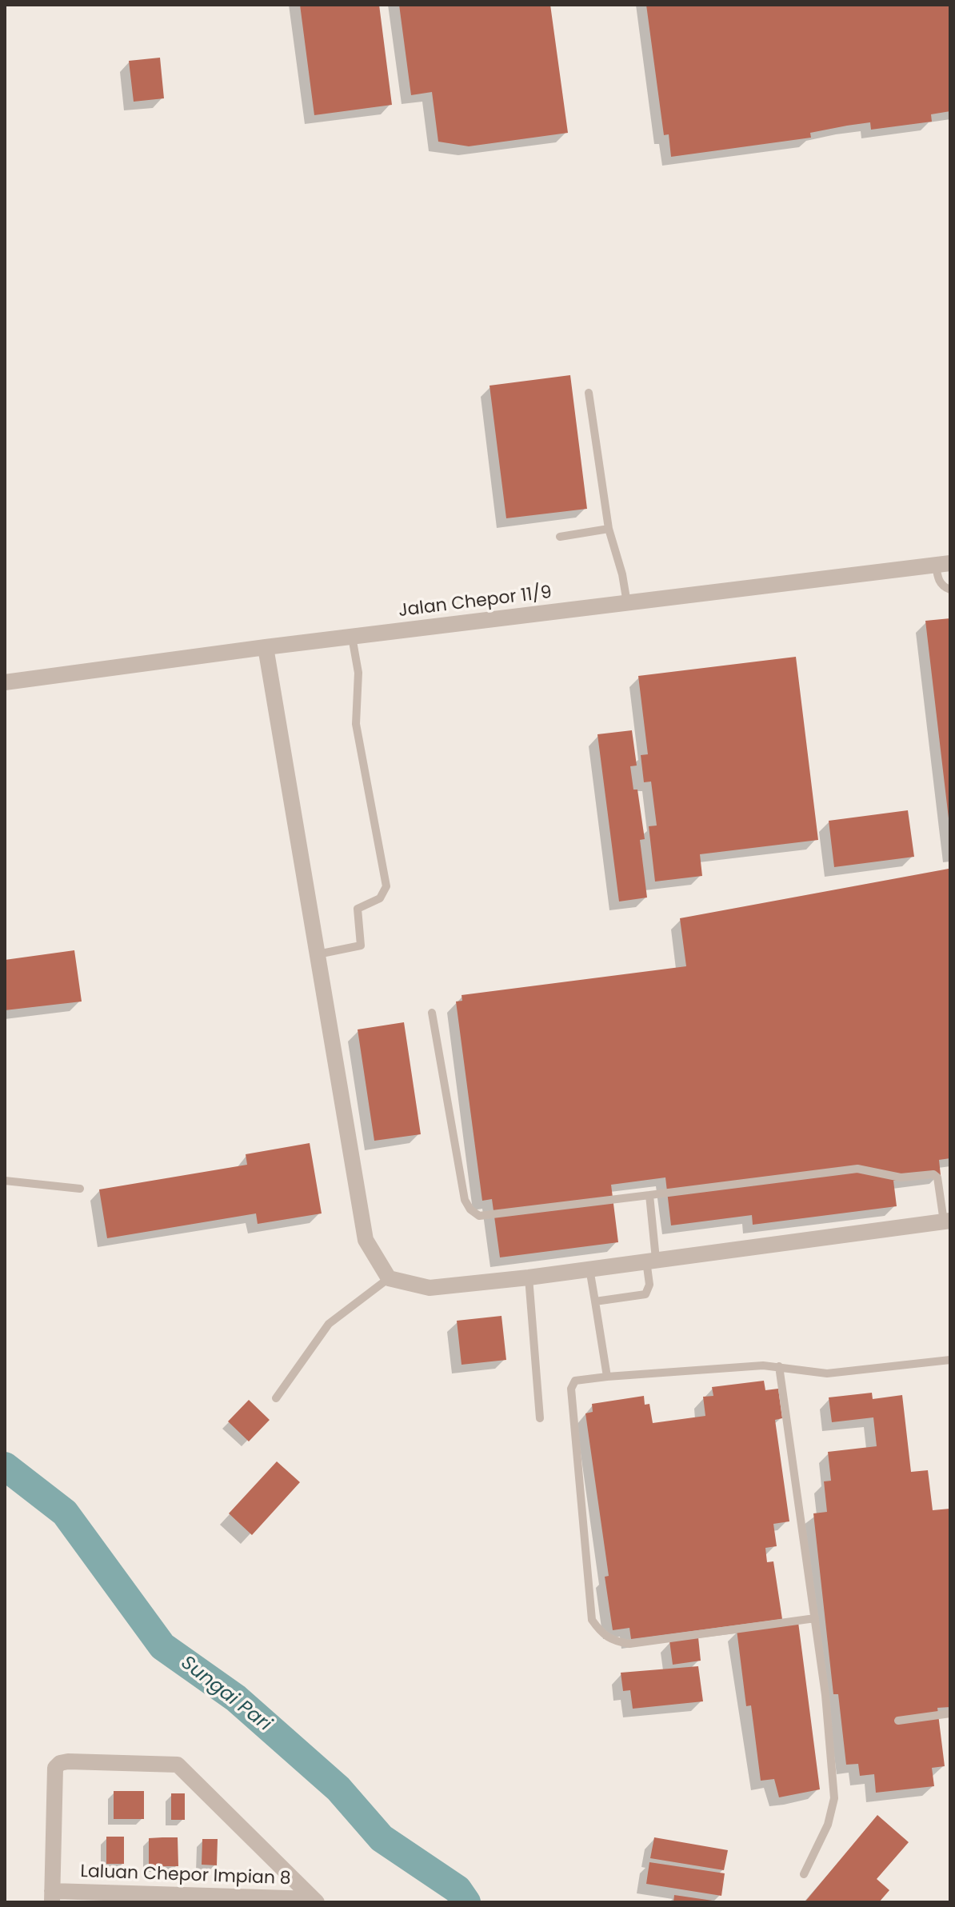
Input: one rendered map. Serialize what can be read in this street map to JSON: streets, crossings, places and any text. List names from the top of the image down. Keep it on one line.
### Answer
{"streets":{"street":["Jalan Chepor 11/9","Laluan Chepor Impian 8"]},"water":["Sungai Pari"]}
